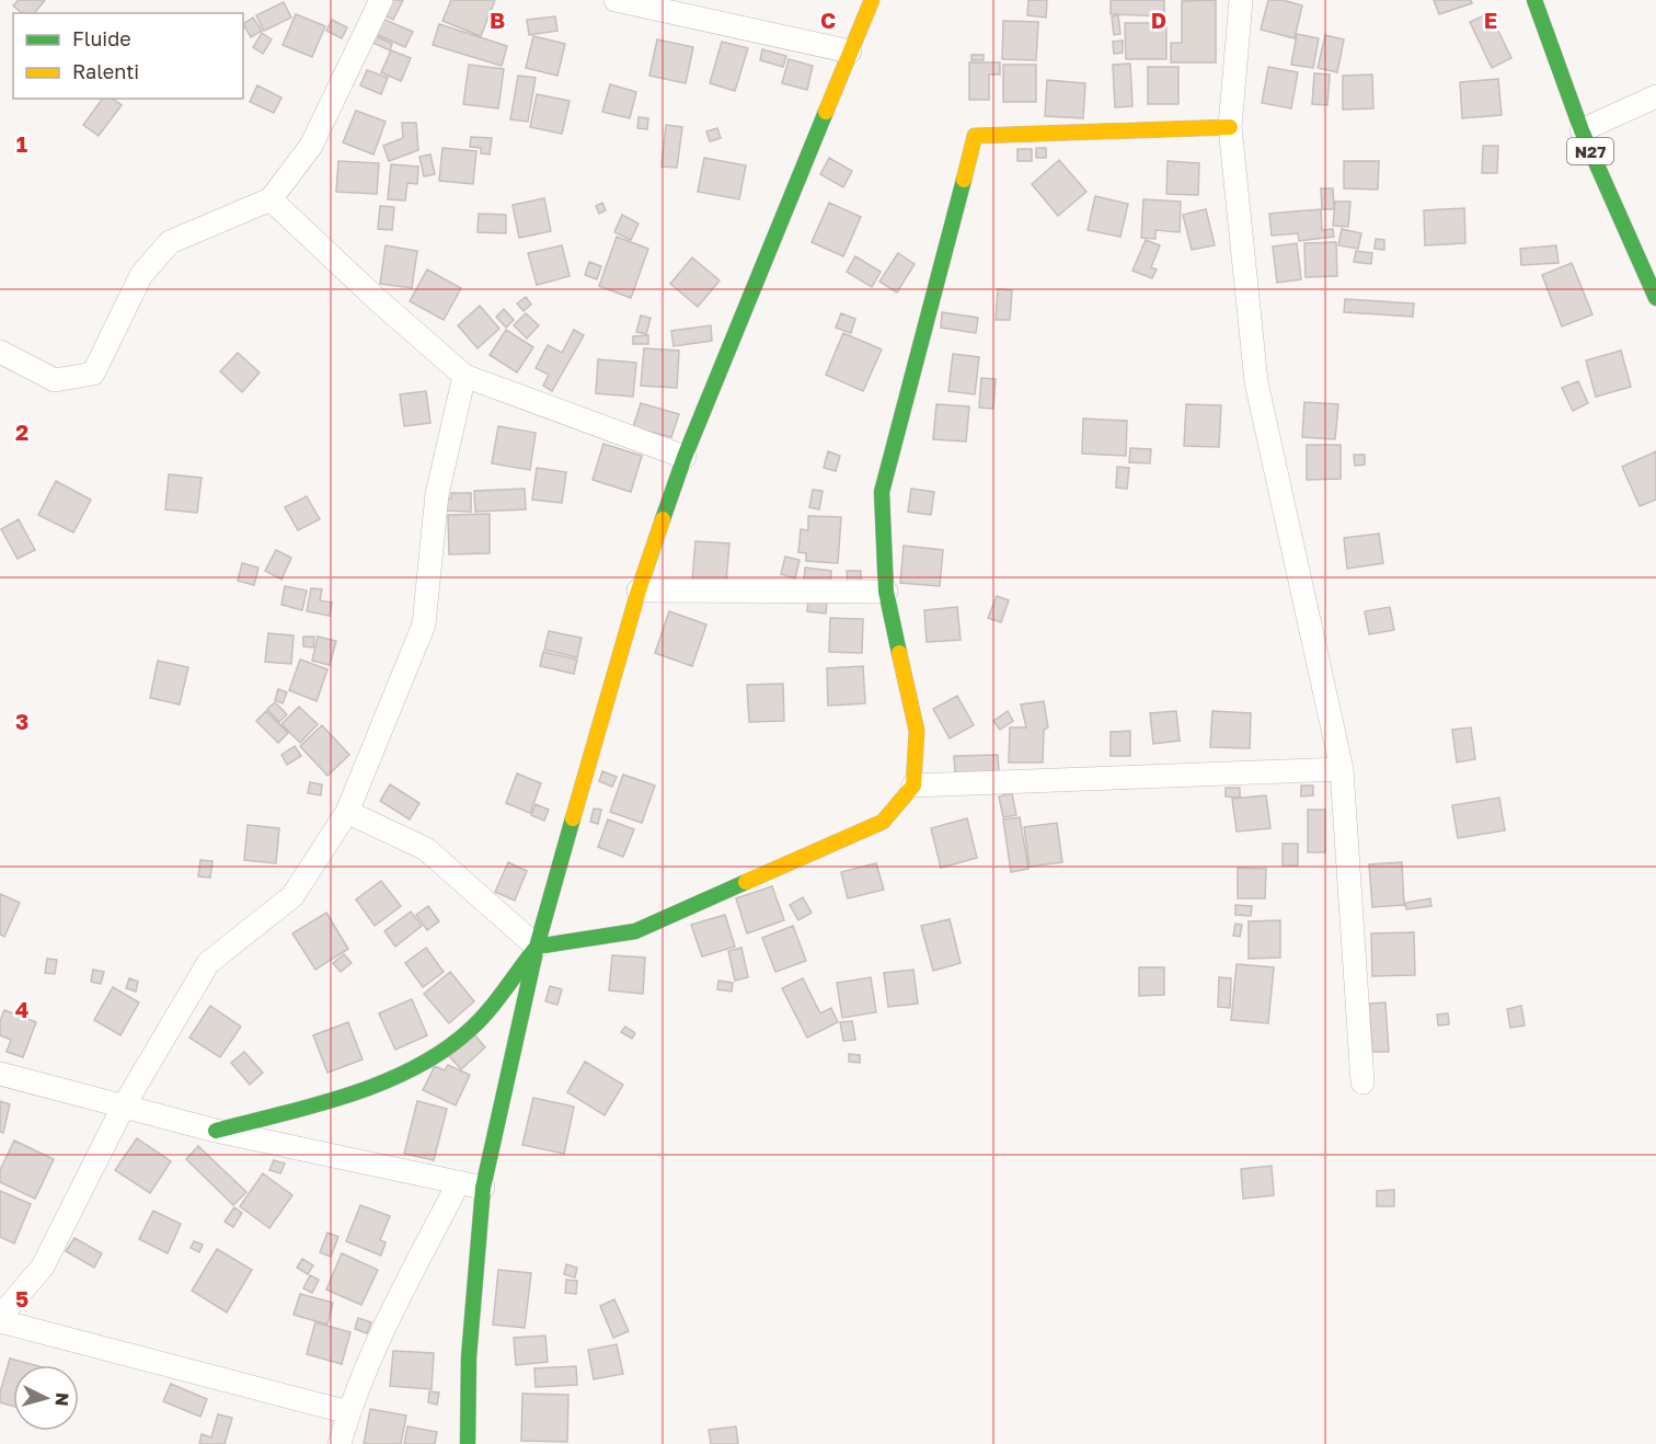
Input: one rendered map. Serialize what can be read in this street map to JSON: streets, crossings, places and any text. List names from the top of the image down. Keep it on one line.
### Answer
{"streets":{"street":["N27"]},"legend":["Fluide","Ralenti"],"north":"right","grid":{"columns":["B","C","D","E"],"rows":["1","2","3","4","5"]}}
